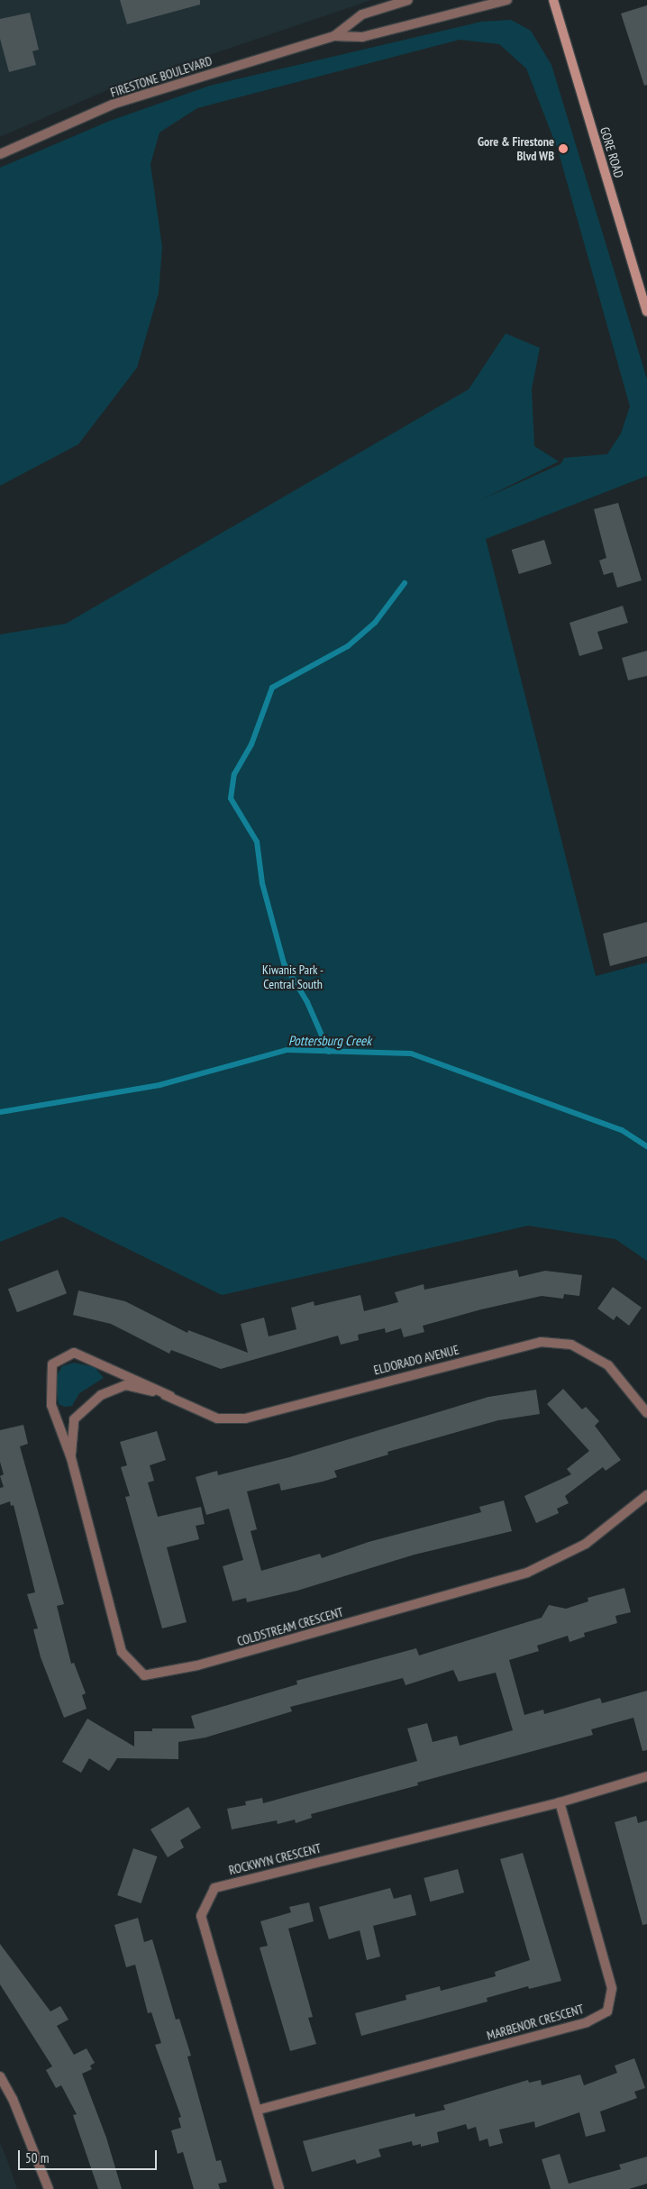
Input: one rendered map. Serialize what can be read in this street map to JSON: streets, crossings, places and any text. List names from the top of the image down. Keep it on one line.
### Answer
{"streets":{"main road":["GORE ROAD"],"street":["FIRESTONE BOULEVARD","ELDORADO AVENUE","COLDSTREAM CRESCENT","ROCKWYN CRESCENT","MARBENOR CRESCENT"]},"crossings":[["ELDORADO AVENUE","COLDSTREAM CRESCENT"],["ROCKWYN CRESCENT","MARBENOR CRESCENT"]],"water":["Pottersburg Creek"],"parks":["Kiwanis Park - Central South"],"places":["Gore & Firestone Blvd WB"],"scale_bar":"50 m"}
